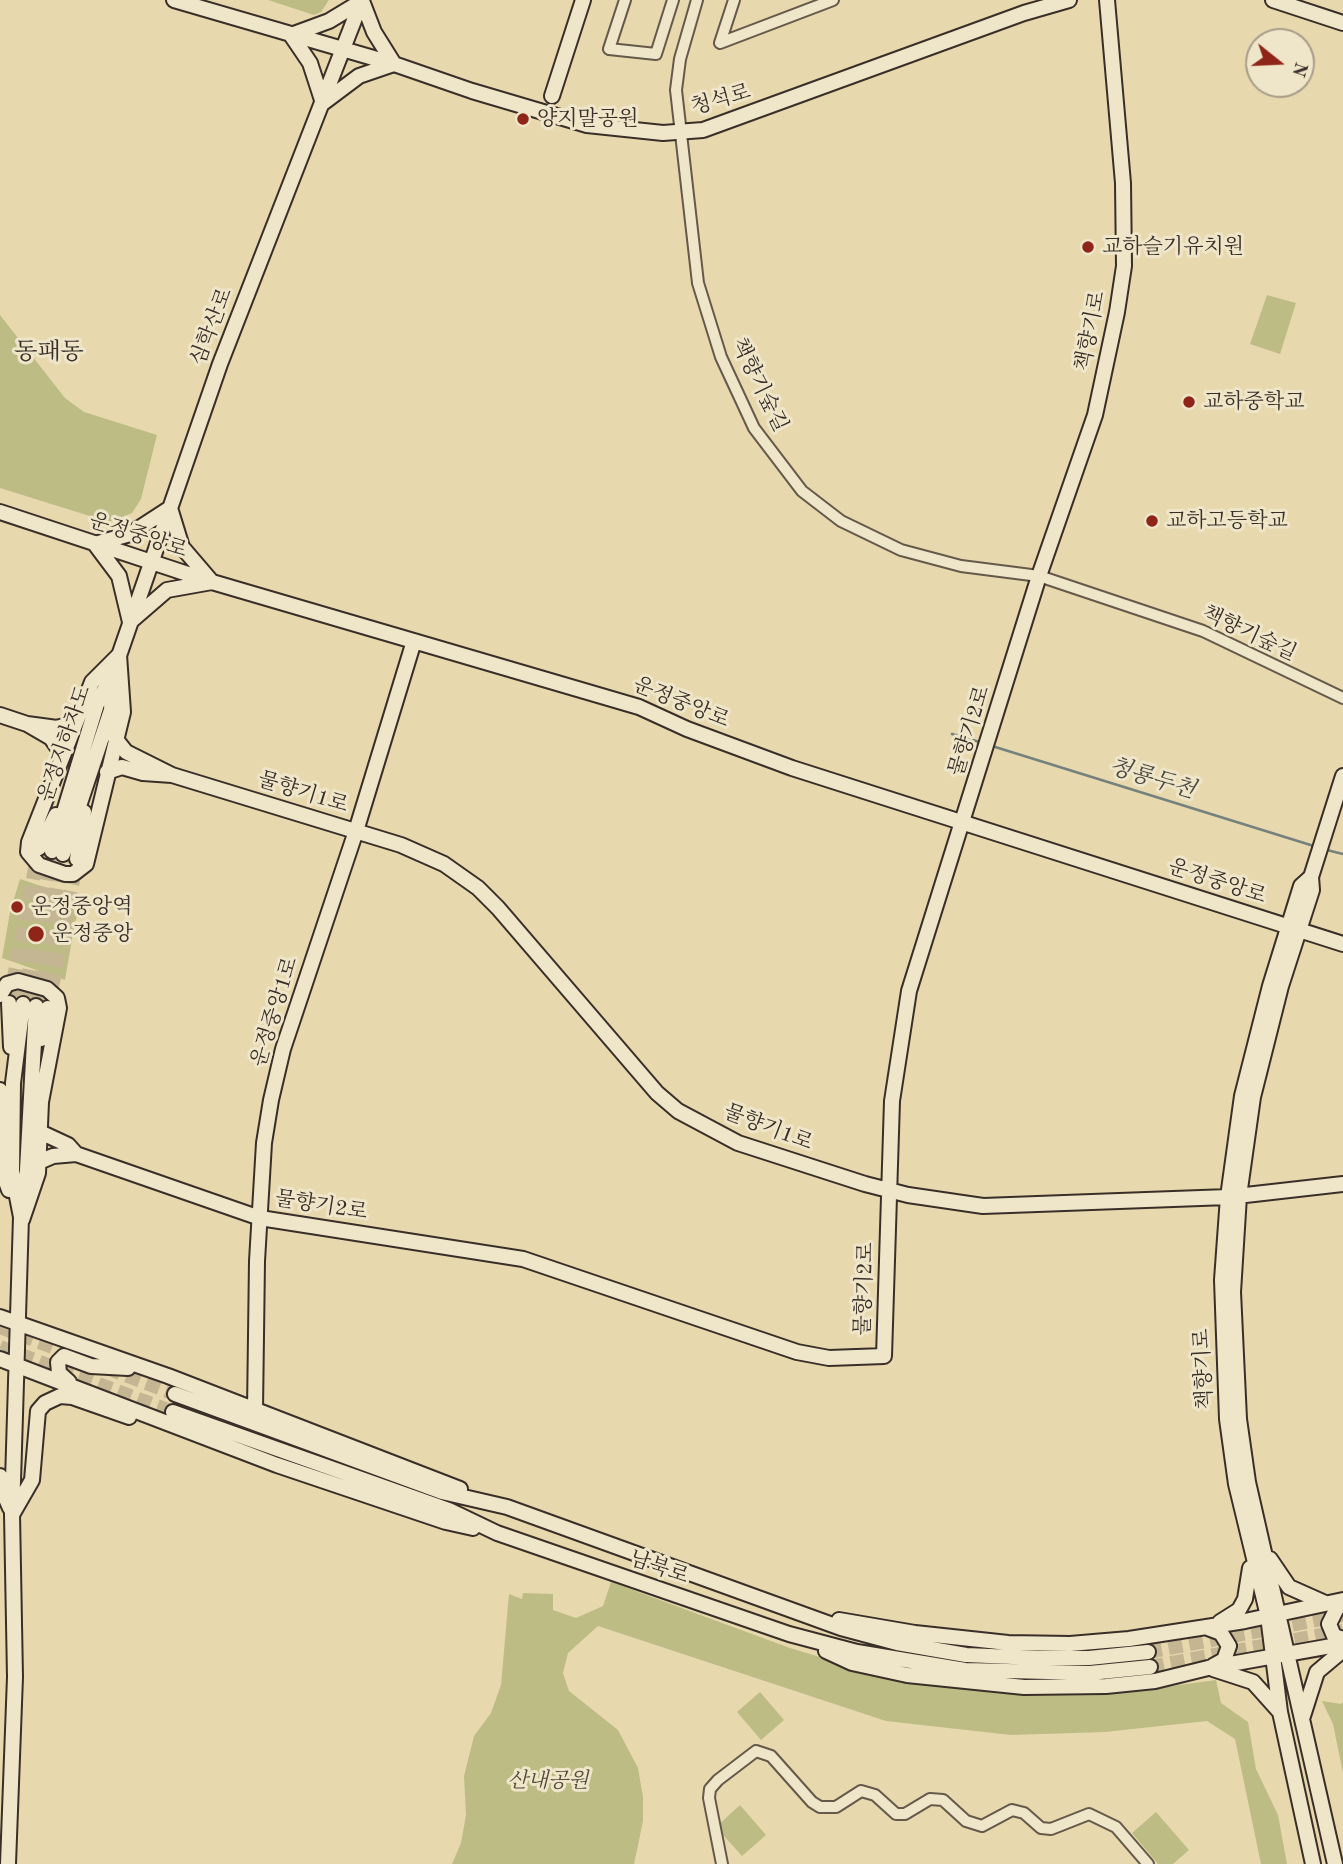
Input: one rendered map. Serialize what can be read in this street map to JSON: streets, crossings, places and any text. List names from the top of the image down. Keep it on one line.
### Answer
{"streets":{"street":["청석로","심학산로","책향기로","책향기숲길","운정중앙로","물향기2로","운정지하차도","물향기1로","운정중앙1로","남북로"]},"crossings":[["청석로","심학산로"],["청석로","책향기숲길"],["심학산로","운정중앙로"],["심학산로","운정지하차도"],["책향기로","책향기숲길"],["책향기로","운정중앙로"],["책향기로","물향기2로"],["책향기로","물향기1로"],["책향기숲길","물향기2로"],["운정중앙로","물향기2로"],["운정중앙로","운정중앙1로"],["물향기2로","물향기1로"],["물향기2로","운정중앙1로"],["물향기1로","운정중앙1로"]],"districts":["동패동"],"water":["청룡두천"],"parks":["산내공원"],"places":["양지말공원","교하슬기유치원","교하중학교","교하고등학교","운정중앙역","운정중앙"],"north":"right"}
